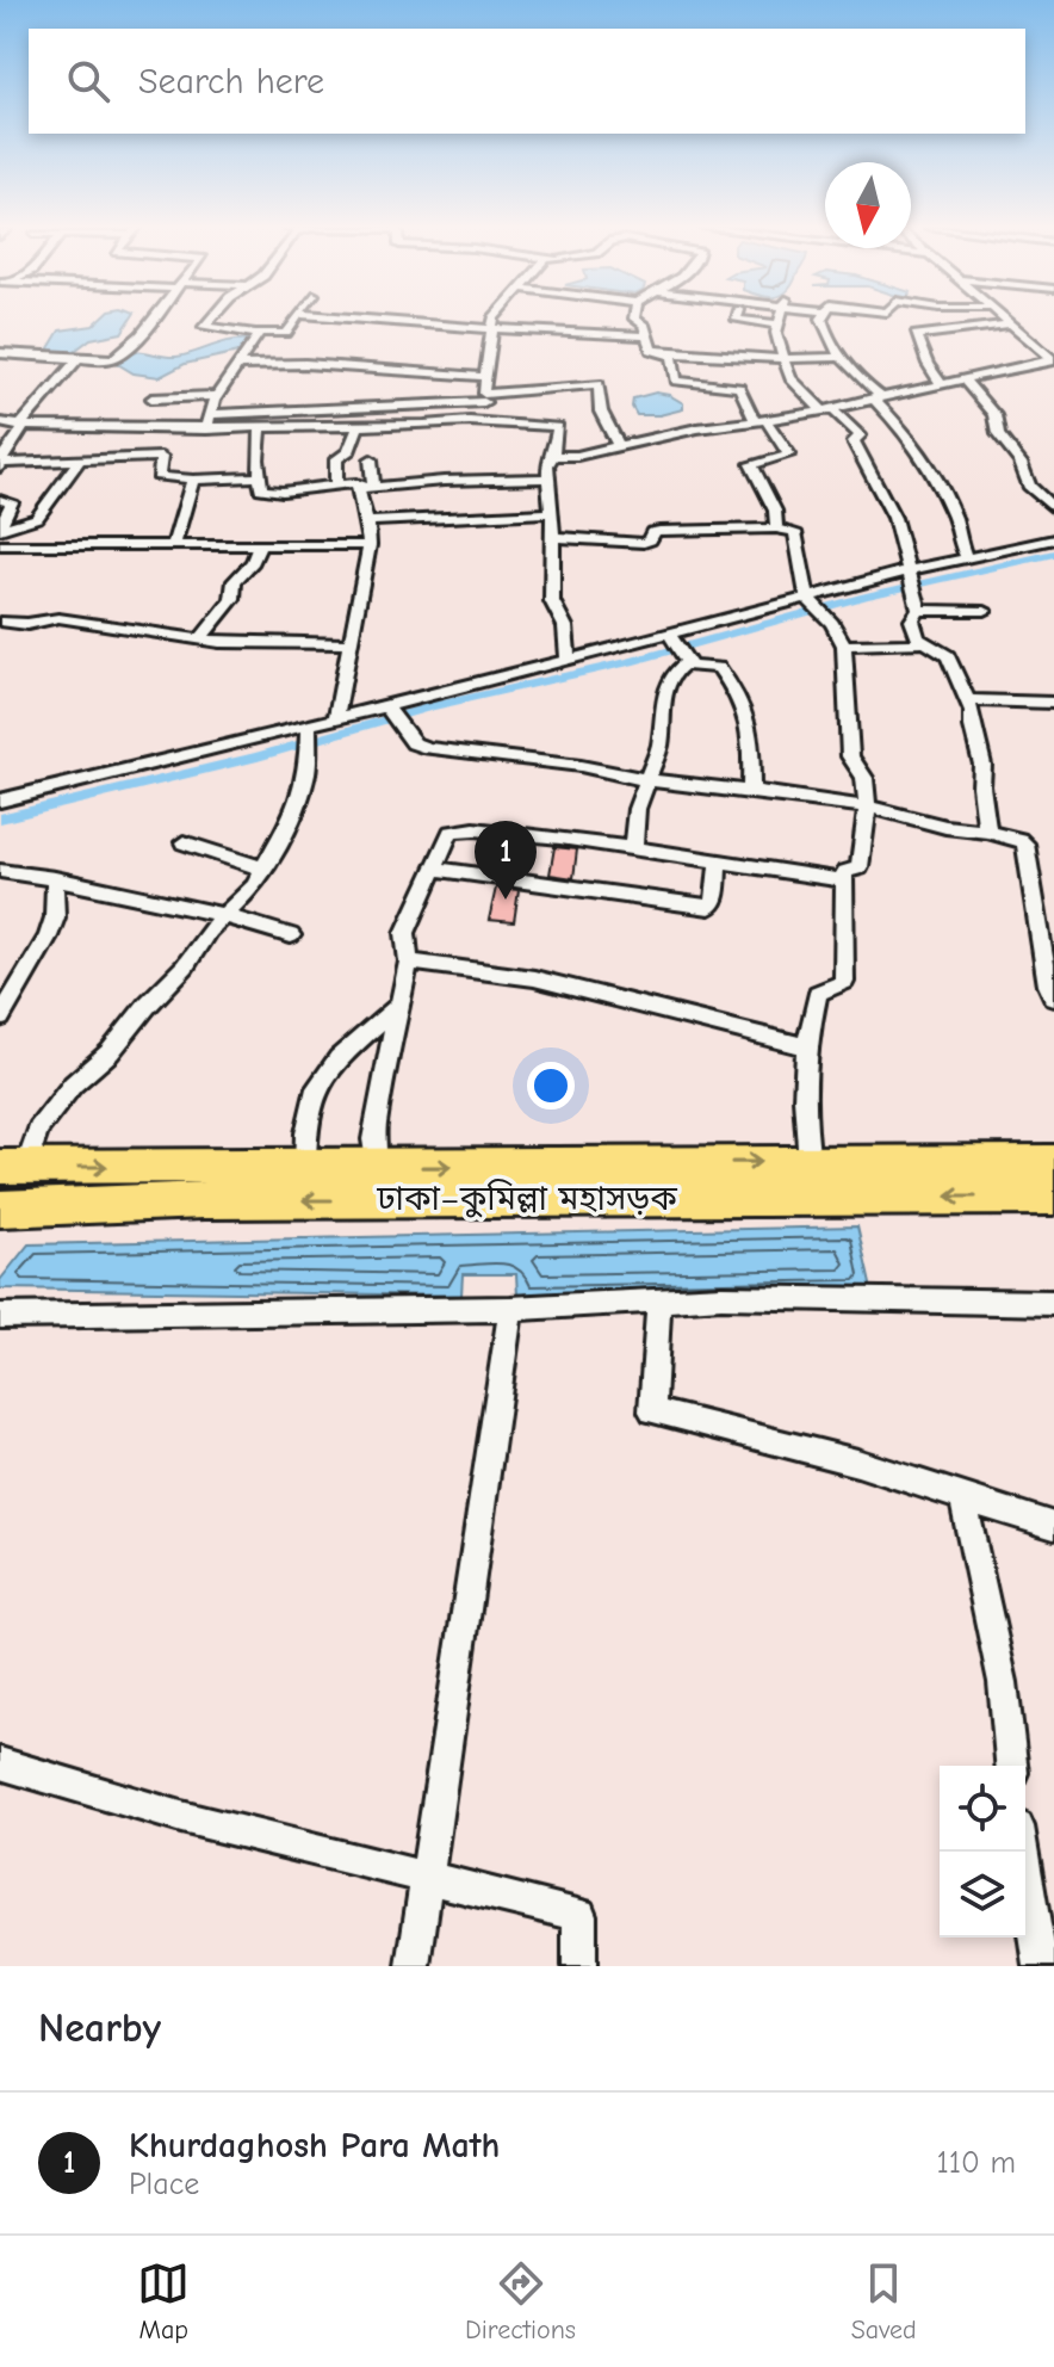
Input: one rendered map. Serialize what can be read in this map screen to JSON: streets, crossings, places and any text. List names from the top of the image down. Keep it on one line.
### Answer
{"streets":{"highway":["ঢাকা–কুমিল্লা মহাসড়ক"]},"north":"bottom","page":{"search":"Search here","pins":"1","heading":"Nearby","list":[{"mark":"1","name":"Khurdaghosh Para Math","note":"Place","value":"110 m"}],"nav":["Map","Directions","Saved"]}}
